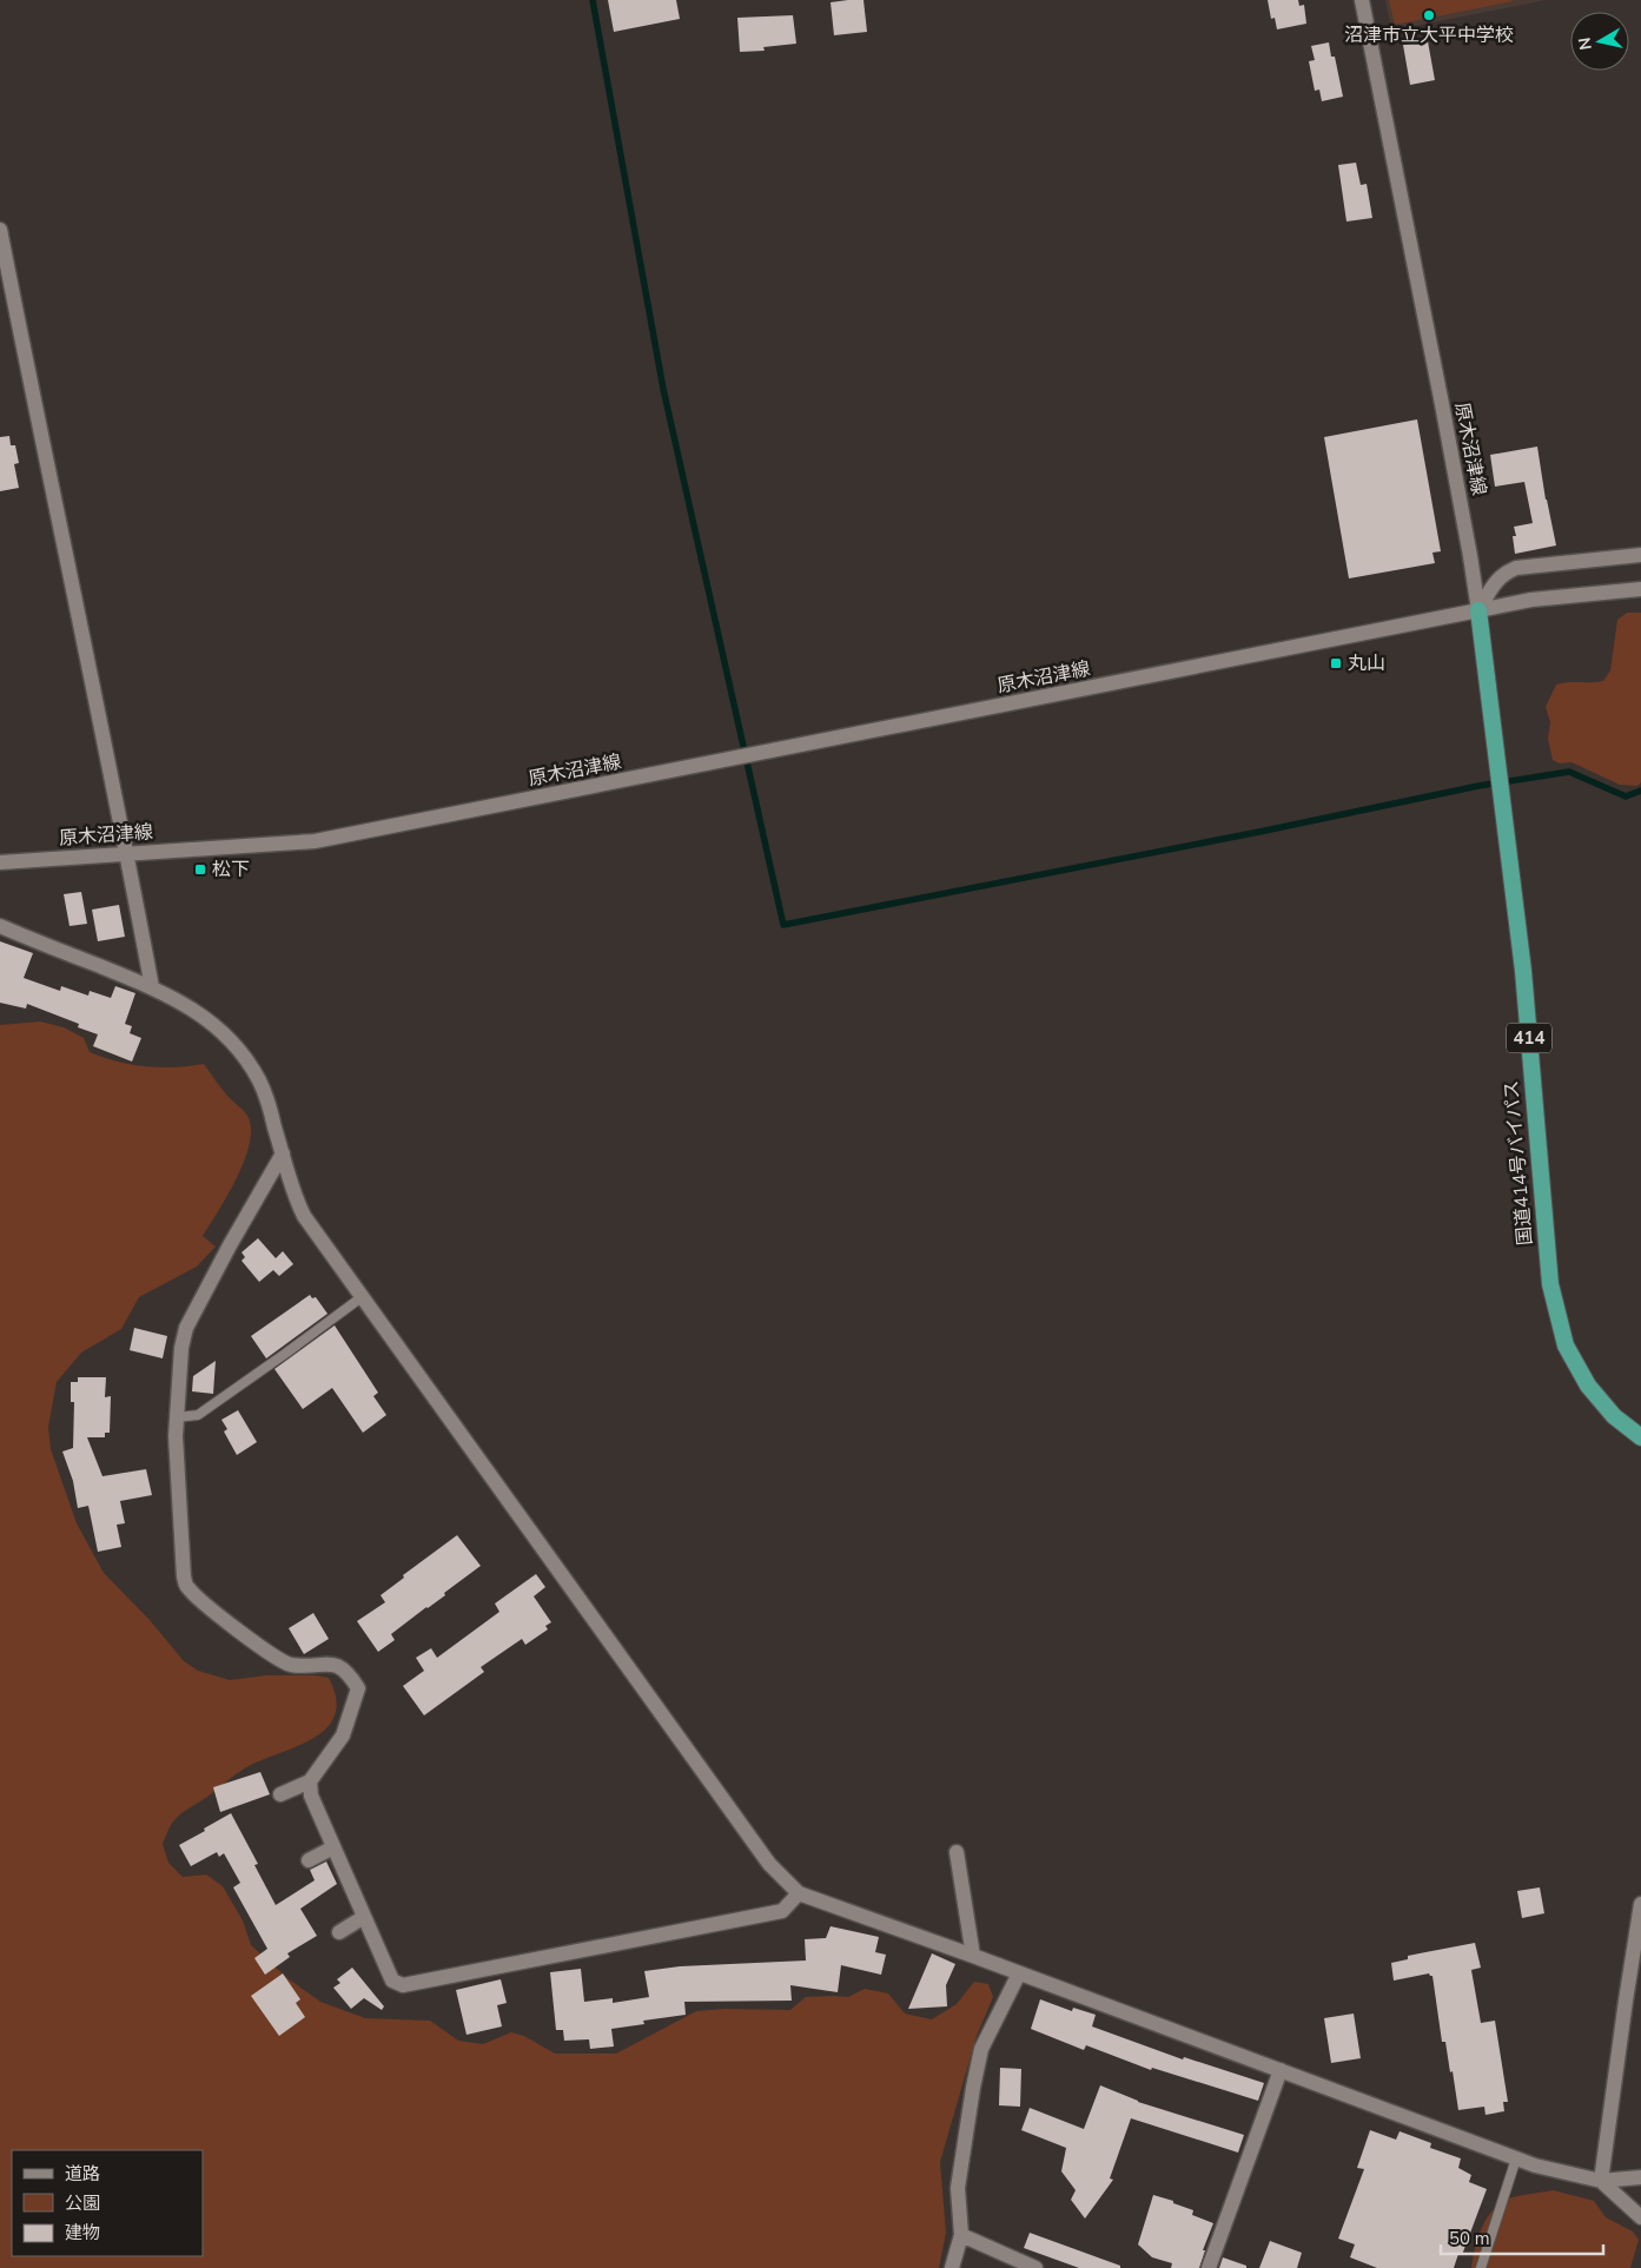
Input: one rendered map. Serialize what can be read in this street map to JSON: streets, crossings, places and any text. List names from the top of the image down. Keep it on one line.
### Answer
{"streets":{"highway":["414","国道414号バイパス"],"street":["原木沼津線"]},"crossings":[["原木沼津線","国道414号バイパス"]],"places":{"other":["沼津市立大平中学校"],"transit":["丸山","松下"]},"legend":["道路","公園","建物"],"scale_bar":"50 m","north":"left"}
